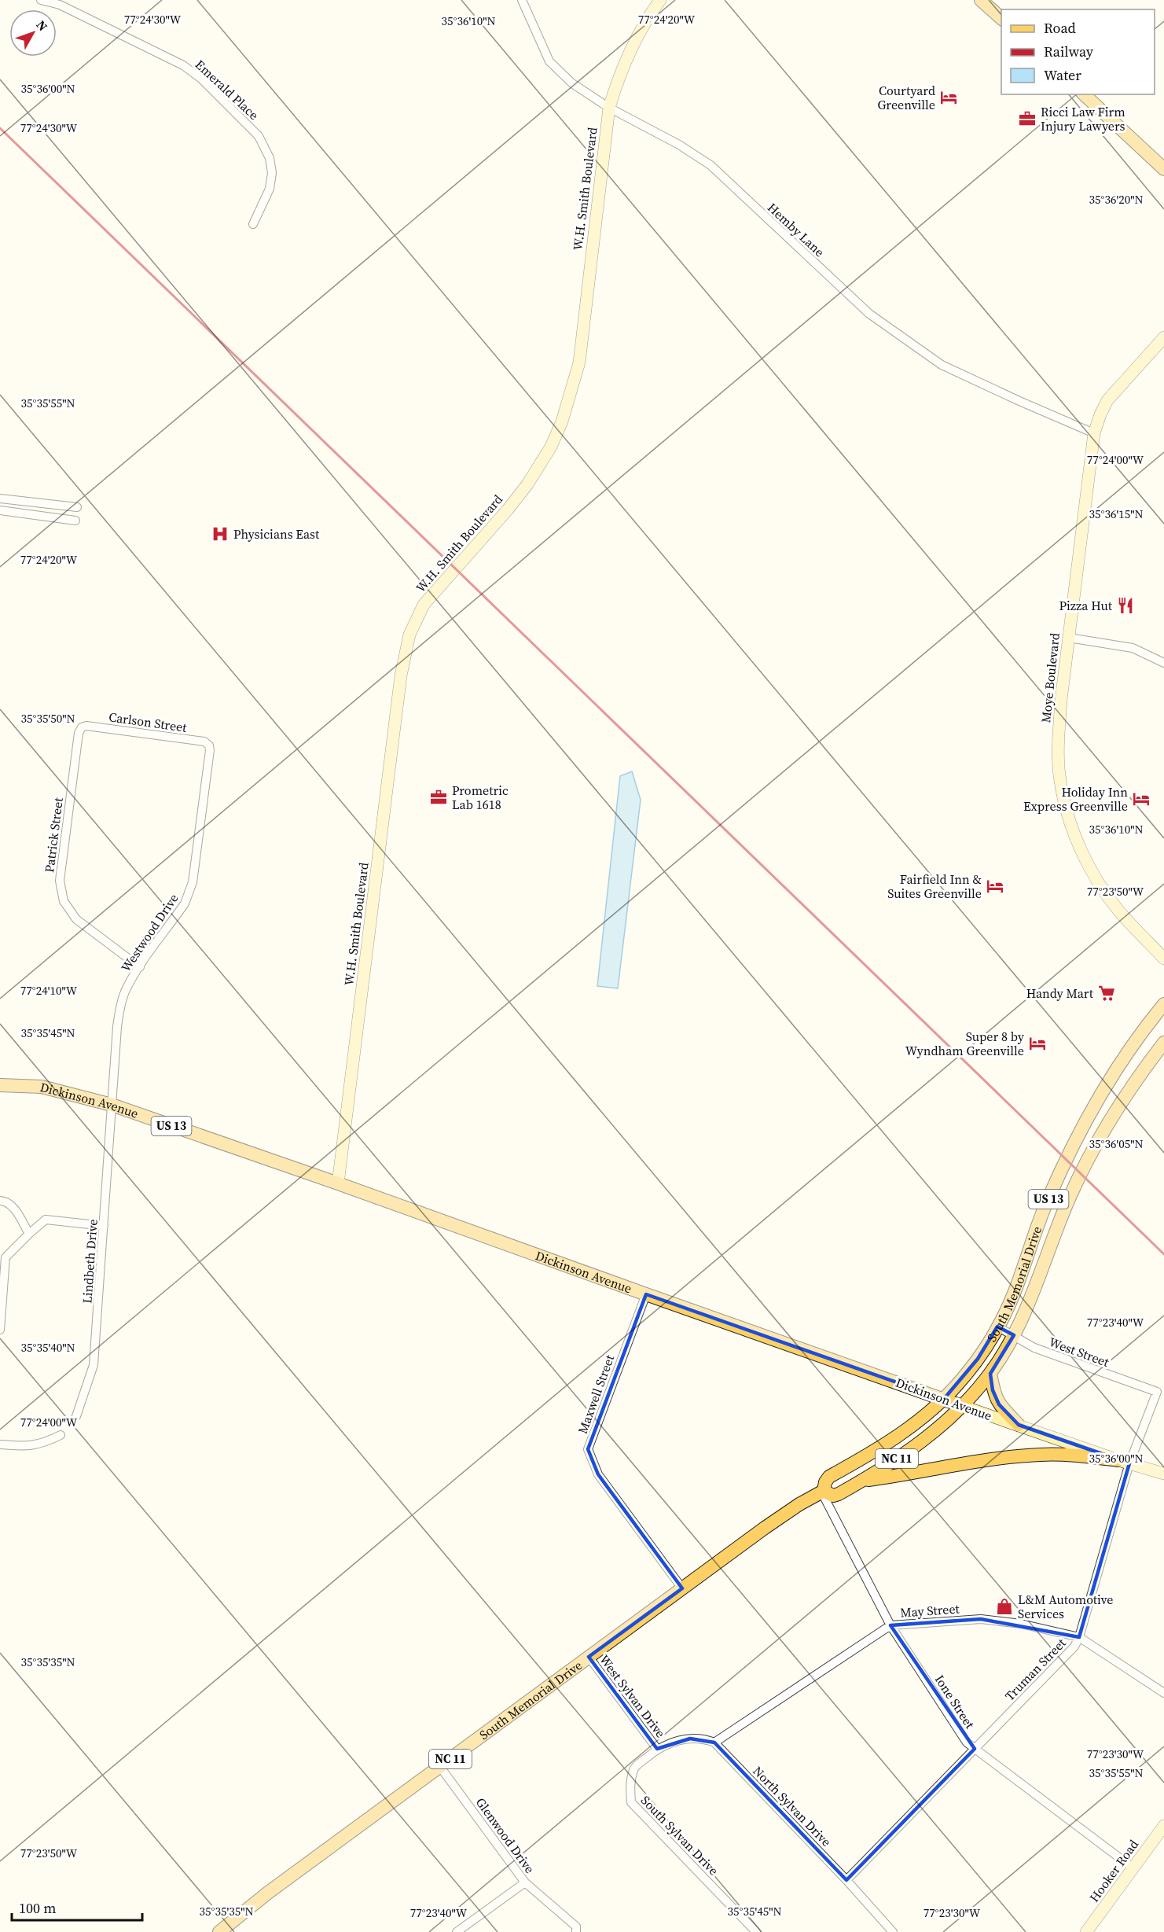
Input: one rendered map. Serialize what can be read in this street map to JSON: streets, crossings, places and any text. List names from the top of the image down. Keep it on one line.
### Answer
{"streets":{"main road":["Dickinson Avenue","US 13","South Memorial Drive","NC 11"],"street":["Emerald Place","W.H. Smith Boulevard","Hemby Lane","Moye Boulevard","Carlson Street","Patrick Street","Westwood Drive","Lindbeth Drive","West Street","Maxwell Street","May Street","Truman Street","West Sylvan Drive","Ione Street","North Sylvan Drive","Glenwood Drive","South Sylvan Drive","Hooker Road"]},"crossings":[["W.H. Smith Boulevard","Hemby Lane"],["W.H. Smith Boulevard","Dickinson Avenue"],["Hemby Lane","Moye Boulevard"],["Carlson Street","Patrick Street"],["Carlson Street","Westwood Drive"],["Patrick Street","Westwood Drive"],["Westwood Drive","Dickinson Avenue"],["Westwood Drive","Lindbeth Drive"],["Dickinson Avenue","Lindbeth Drive"],["Dickinson Avenue","South Memorial Drive"],["Dickinson Avenue","Maxwell Street"],["Dickinson Avenue","Truman Street"],["South Memorial Drive","West Street"],["South Memorial Drive","Maxwell Street"],["South Memorial Drive","West Sylvan Drive"],["South Memorial Drive","Ione Street"],["South Memorial Drive","Glenwood Drive"],["West Street","Truman Street"],["May Street","Truman Street"],["May Street","Ione Street"],["May Street","North Sylvan Drive"],["Truman Street","Ione Street"],["Truman Street","North Sylvan Drive"],["West Sylvan Drive","South Sylvan Drive"],["Ione Street","Hooker Road"]],"places":{"hotel":["Courtyard Greenville","Holiday Inn Express Greenville","Fairfield Inn & Suites Greenville","Super 8 by Wyndham Greenville"],"office":["Ricci Law Firm Injury Lawyers","Prometric Lab 1618"],"hospital":["Physicians East"],"restaurant":["Pizza Hut"],"supermarket":["Handy Mart"],"shop":["L&M Automotive Services"]},"legend":["Road","Railway","Water"],"scale_bar":"100 m","north":"top right","coordinates":["77°24'30\"W","77°24'20\"W","35°36'10\"N","35°36'00\"N","35°36'20\"N","35°35'55\"N","77°24'00\"W","35°36'15\"N","35°35'50\"N","77°23'50\"W","77°24'10\"W","35°35'45\"N","35°36'05\"N","77°23'40\"W","35°35'40\"N","35°35'35\"N","77°23'30\"W"]}
